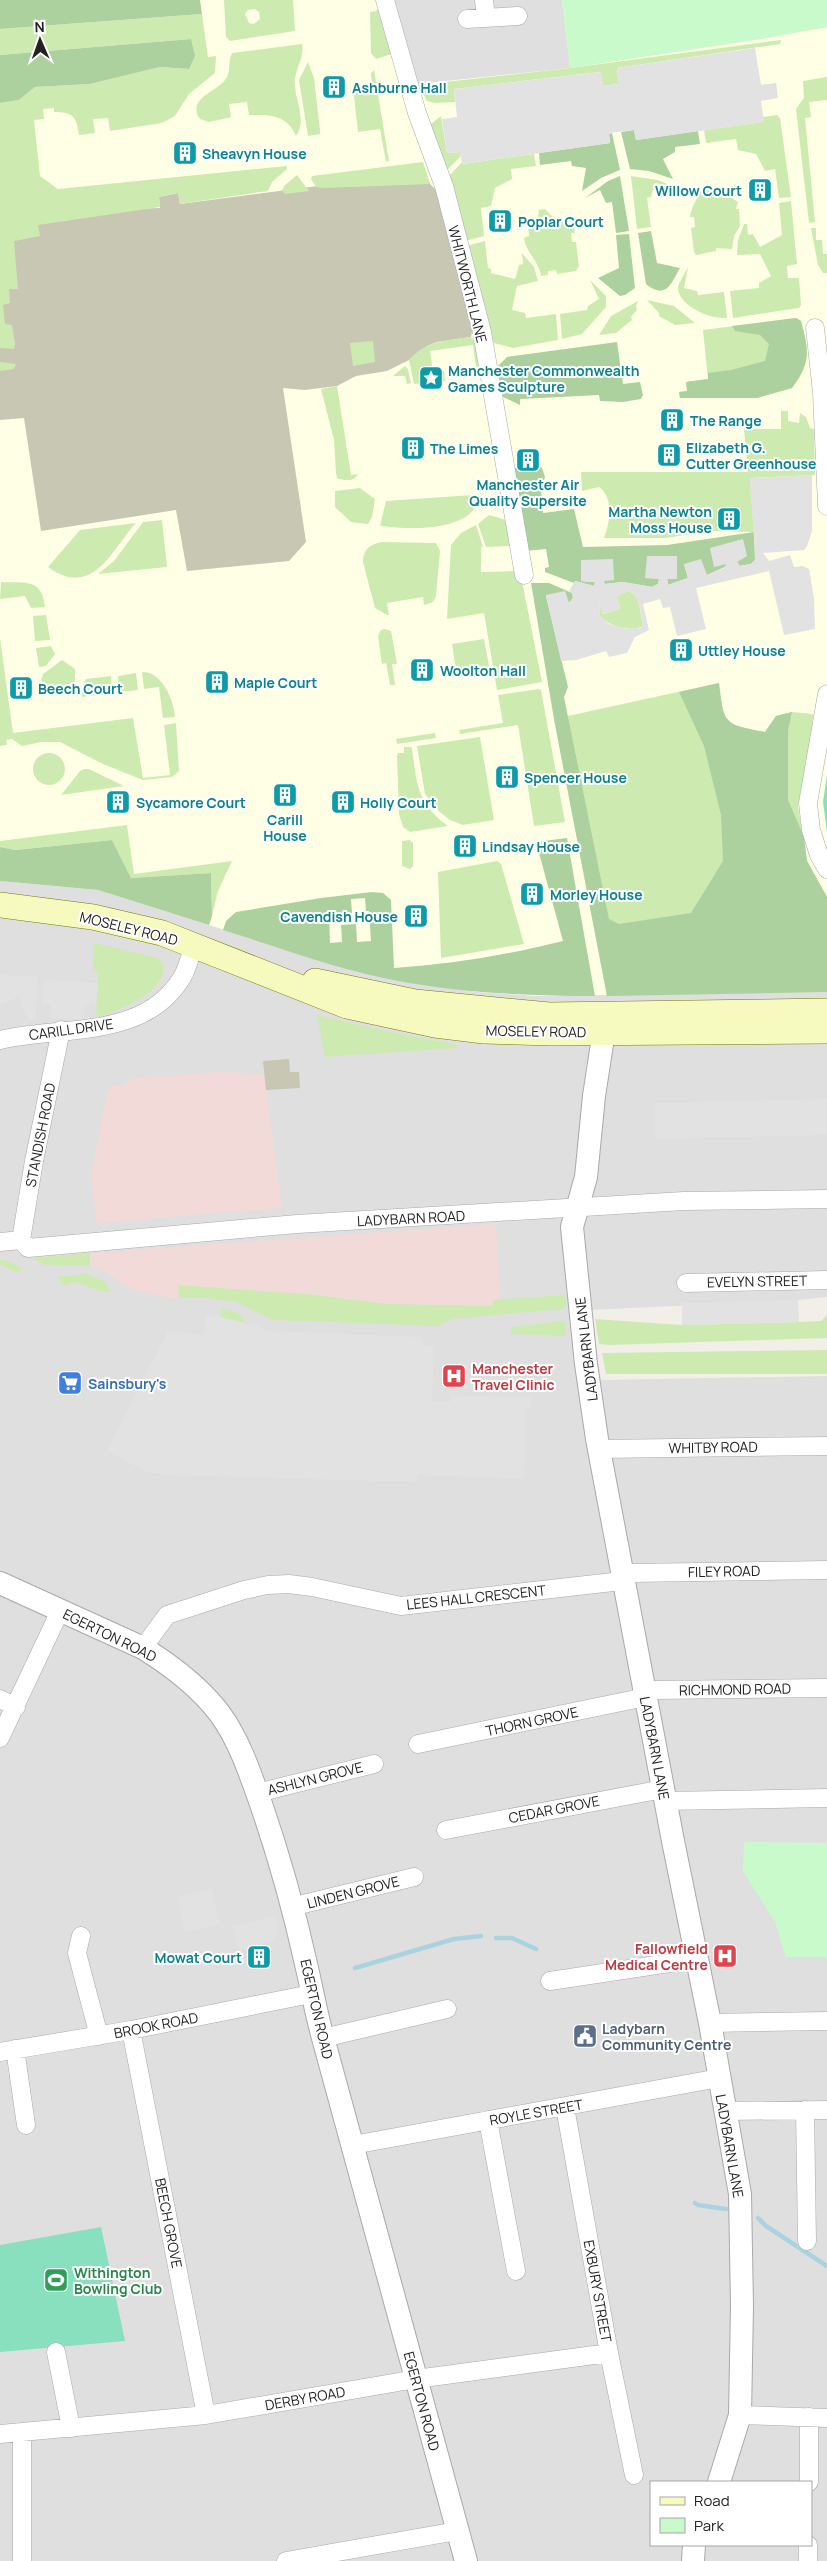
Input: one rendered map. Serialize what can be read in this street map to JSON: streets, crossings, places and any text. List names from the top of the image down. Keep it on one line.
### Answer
{"streets":{"main road":["MOSELEY ROAD"],"street":["WHITWORTH LANE","CARILL DRIVE","STANDISH ROAD","LADYBARN ROAD","EVELYN STREET","LADYBARN LANE","WHITBY ROAD","FILEY ROAD","LEES HALL CRESCENT","EGERTON ROAD","RICHMOND ROAD","THORN GROVE","ASHLYN GROVE","CEDAR GROVE","LINDEN GROVE","BROOK ROAD","ROYLE STREET","BEECH GROVE","EXBURY STREET","DERBY ROAD"]},"crossings":[["MOSELEY ROAD","CARILL DRIVE"],["MOSELEY ROAD","LADYBARN LANE"],["CARILL DRIVE","STANDISH ROAD"],["STANDISH ROAD","LADYBARN ROAD"],["LADYBARN ROAD","LADYBARN LANE"],["LADYBARN LANE","WHITBY ROAD"],["LADYBARN LANE","FILEY ROAD"],["LADYBARN LANE","LEES HALL CRESCENT"],["LADYBARN LANE","RICHMOND ROAD"],["LADYBARN LANE","THORN GROVE"],["LADYBARN LANE","CEDAR GROVE"],["LADYBARN LANE","ROYLE STREET"],["FILEY ROAD","LEES HALL CRESCENT"],["LEES HALL CRESCENT","EGERTON ROAD"],["EGERTON ROAD","ASHLYN GROVE"],["EGERTON ROAD","LINDEN GROVE"],["EGERTON ROAD","BROOK ROAD"],["EGERTON ROAD","ROYLE STREET"],["EGERTON ROAD","DERBY ROAD"],["RICHMOND ROAD","THORN GROVE"],["BROOK ROAD","BEECH GROVE"],["ROYLE STREET","EXBURY STREET"],["BEECH GROVE","DERBY ROAD"],["EXBURY STREET","DERBY ROAD"]],"places":{"building":["Ashburne Hall","Sheavyn House","Willow Court","Poplar Court","The Range","The Limes","Elizabeth G. Cutter Greenhouse","Manchester Air Quality Supersite","Martha Newton Moss House","Uttley House","Woolton Hall","Maple Court","Beech Court","Spencer House","Carill House","Sycamore Court","Holly Court","Lindsay House","Morley House","Cavendish House","Mowat Court"],"place":["Manchester Commonwealth Games Sculpture"],"hospital":["Manchester Travel Clinic","Fallowfield Medical Centre"],"supermarket":["Sainsbury's"],"public building":["Ladybarn Community Centre"],"sports":["Withington Bowling Club"]},"legend":["Road","Park"],"north":"top"}
